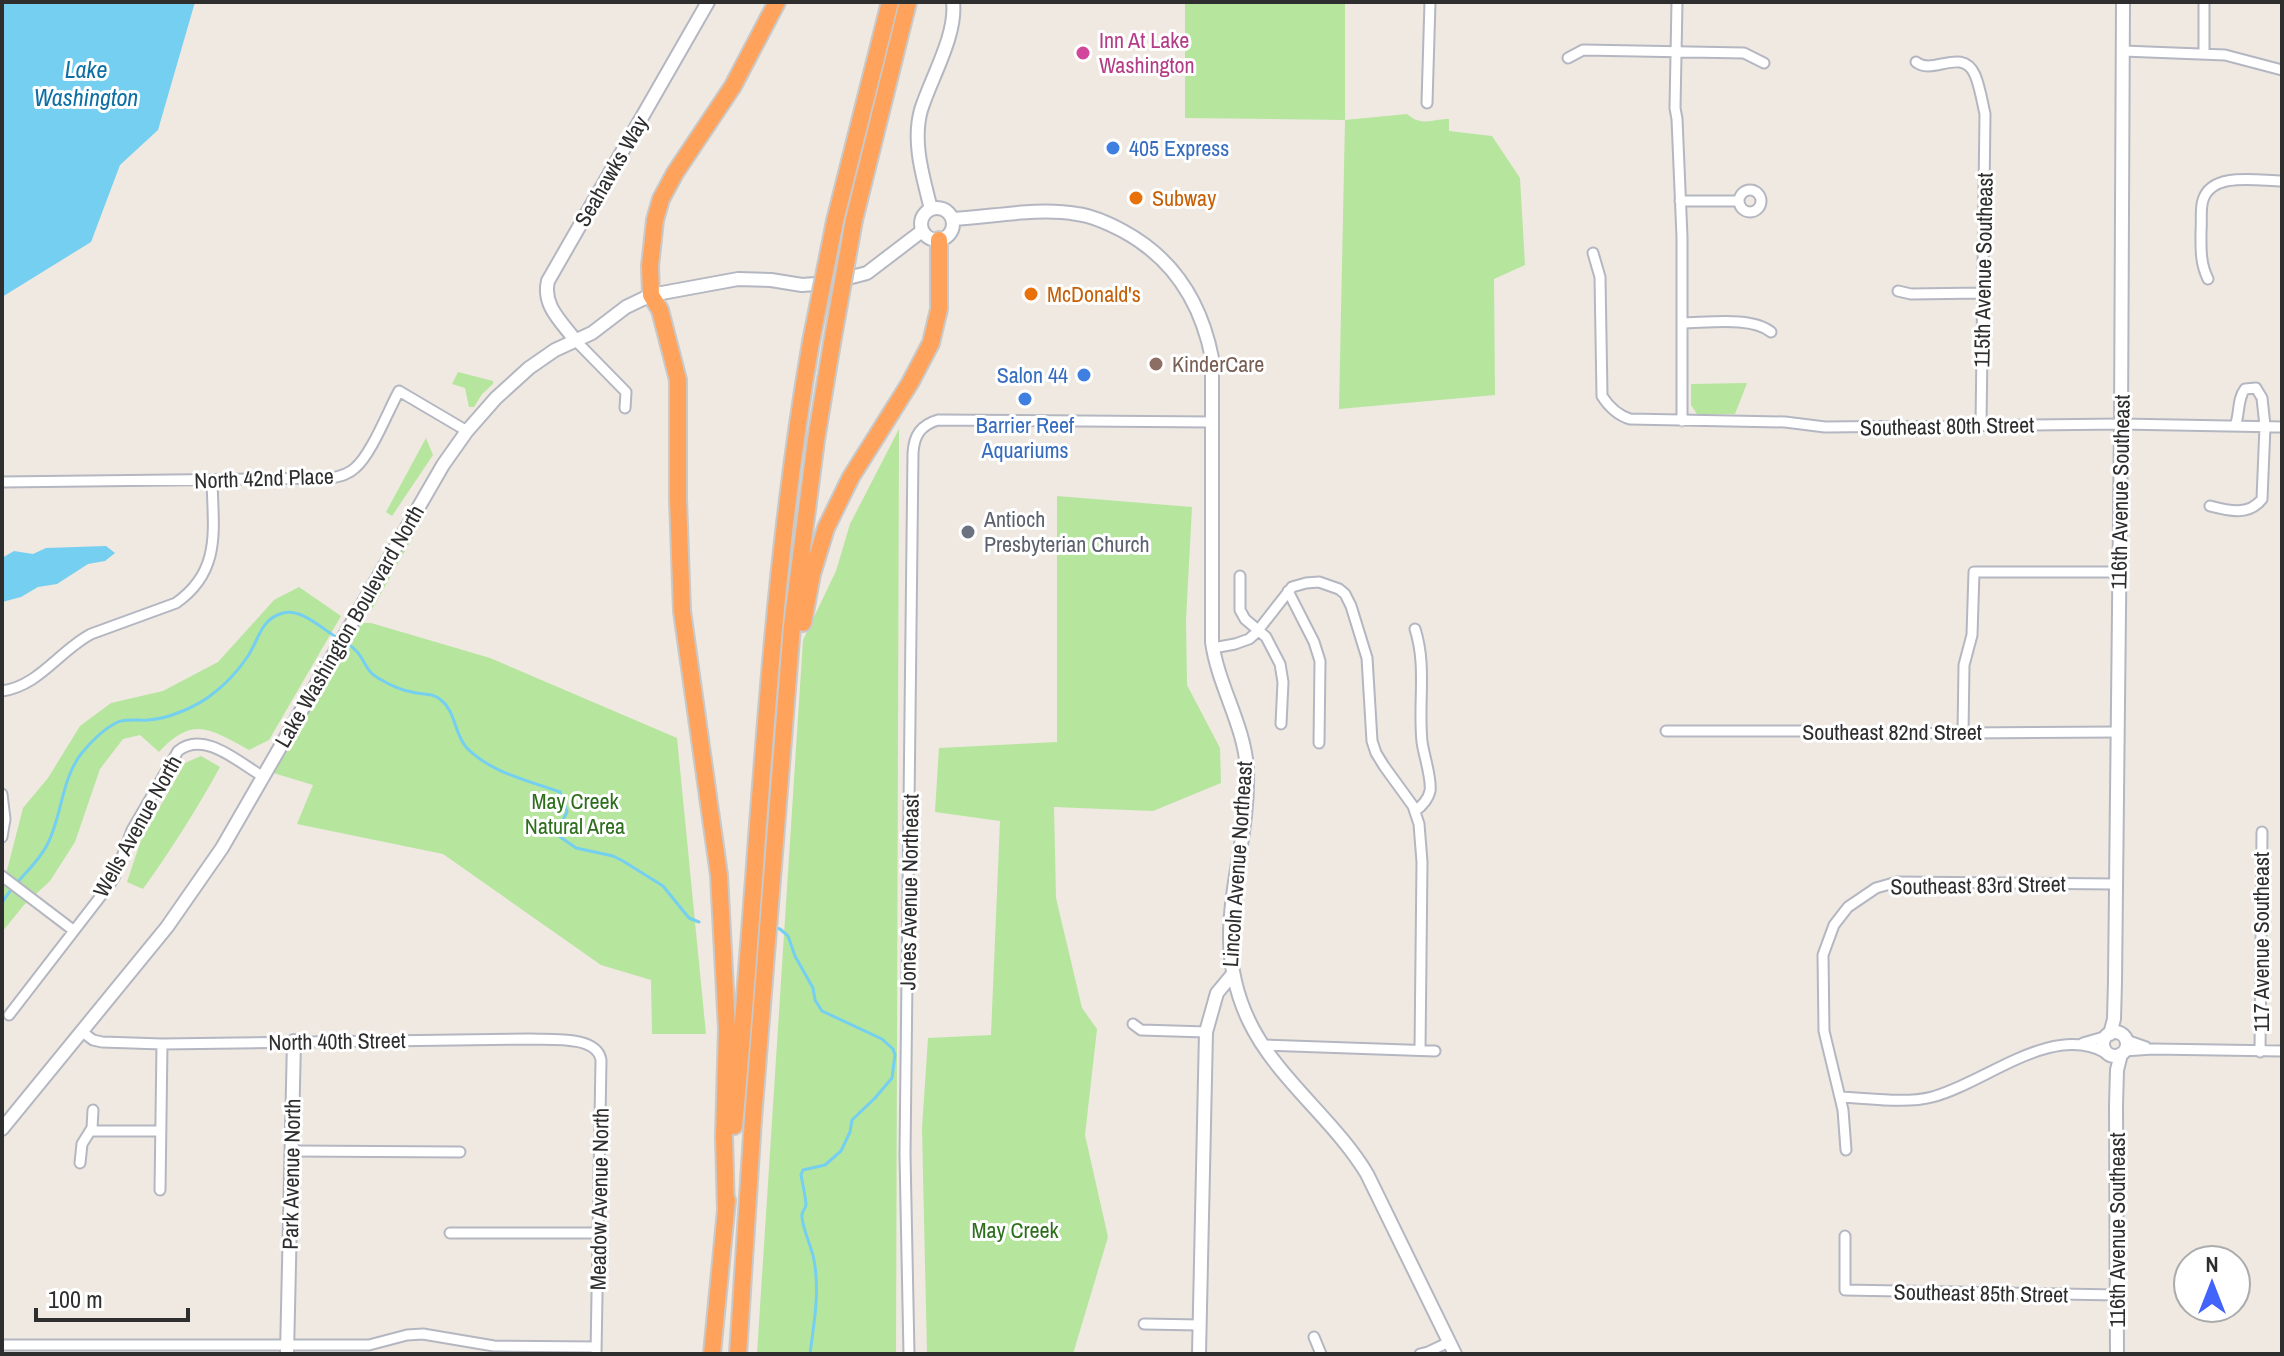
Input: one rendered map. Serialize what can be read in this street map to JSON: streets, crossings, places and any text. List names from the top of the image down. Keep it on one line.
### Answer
{"streets":{"street":["Seahawks Way","115th Avenue Southeast","Southeast 80th Street","North 42nd Place","116th Avenue Southeast","Lake Washington Boulevard North","Southeast 82nd Street","Wells Avenue North","Lincoln Avenue Northeast","Southeast 83rd Street","Jones Avenue Northeast","117 Avenue Southeast","North 40th Street","Park Avenue North","Meadow Avenue North","Southeast 85th Street"]},"crossings":[["Seahawks Way","Lake Washington Boulevard North"],["115th Avenue Southeast","Southeast 80th Street"],["Southeast 80th Street","116th Avenue Southeast"],["North 42nd Place","Lake Washington Boulevard North"],["116th Avenue Southeast","Southeast 82nd Street"],["116th Avenue Southeast","Southeast 83rd Street"],["116th Avenue Southeast","Southeast 85th Street"],["Lake Washington Boulevard North","Wells Avenue North"],["Lake Washington Boulevard North","Lincoln Avenue Northeast"],["Lake Washington Boulevard North","North 40th Street"],["Lincoln Avenue Northeast","Jones Avenue Northeast"],["North 40th Street","Park Avenue North"],["North 40th Street","Meadow Avenue North"]],"water":["Lake Washington"],"parks":["May Creek Natural Area","May Creek"],"places":["Inn At Lake Washington","405 Express","Subway","McDonald's","KinderCare","Salon 44","Barrier Reef Aquariums","Antioch Presbyterian Church"],"scale_bar":"100 m","north":"top"}
